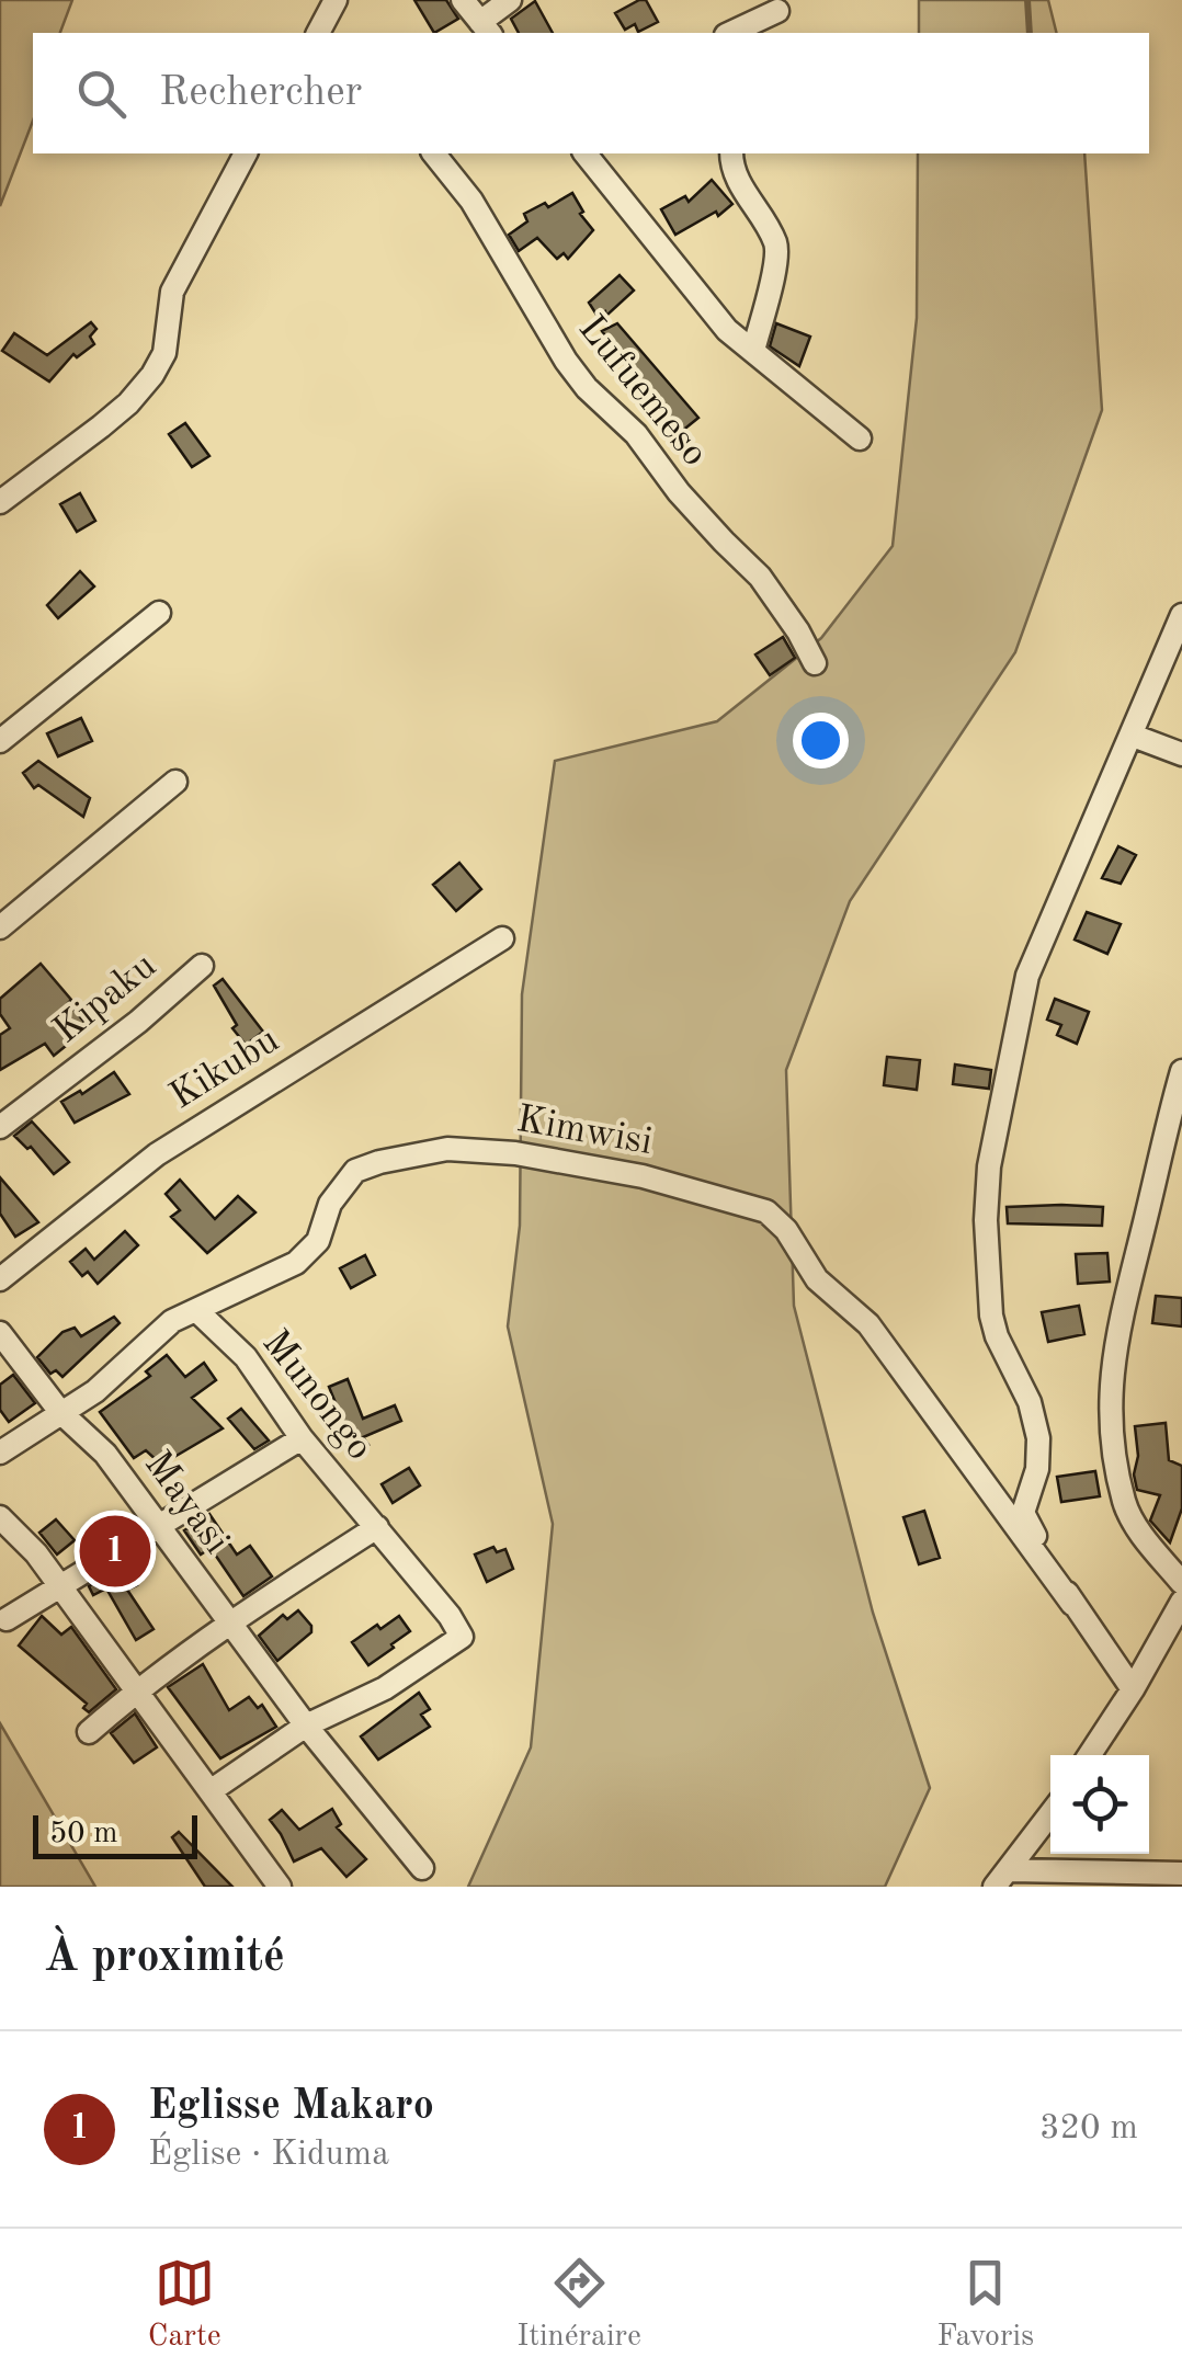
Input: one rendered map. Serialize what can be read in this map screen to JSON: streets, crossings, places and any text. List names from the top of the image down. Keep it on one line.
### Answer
{"streets":{"street":["Lufuemeso","Kipaku","Kikubu","Kimwisi","Munongo","Mayasi"]},"crossings":[["Kimwisi","Munongo"],["Kimwisi","Mayasi"],["Munongo","Mayasi"]],"scale_bar":"50 m","page":{"search":"Rechercher","pins":"1","scale":"50 m","heading":"À proximité","list":[{"mark":"1","name":"Eglisse Makaro","note":"Église · Kiduma","value":"320 m"}],"nav":["Carte","Itinéraire","Favoris"]}}
